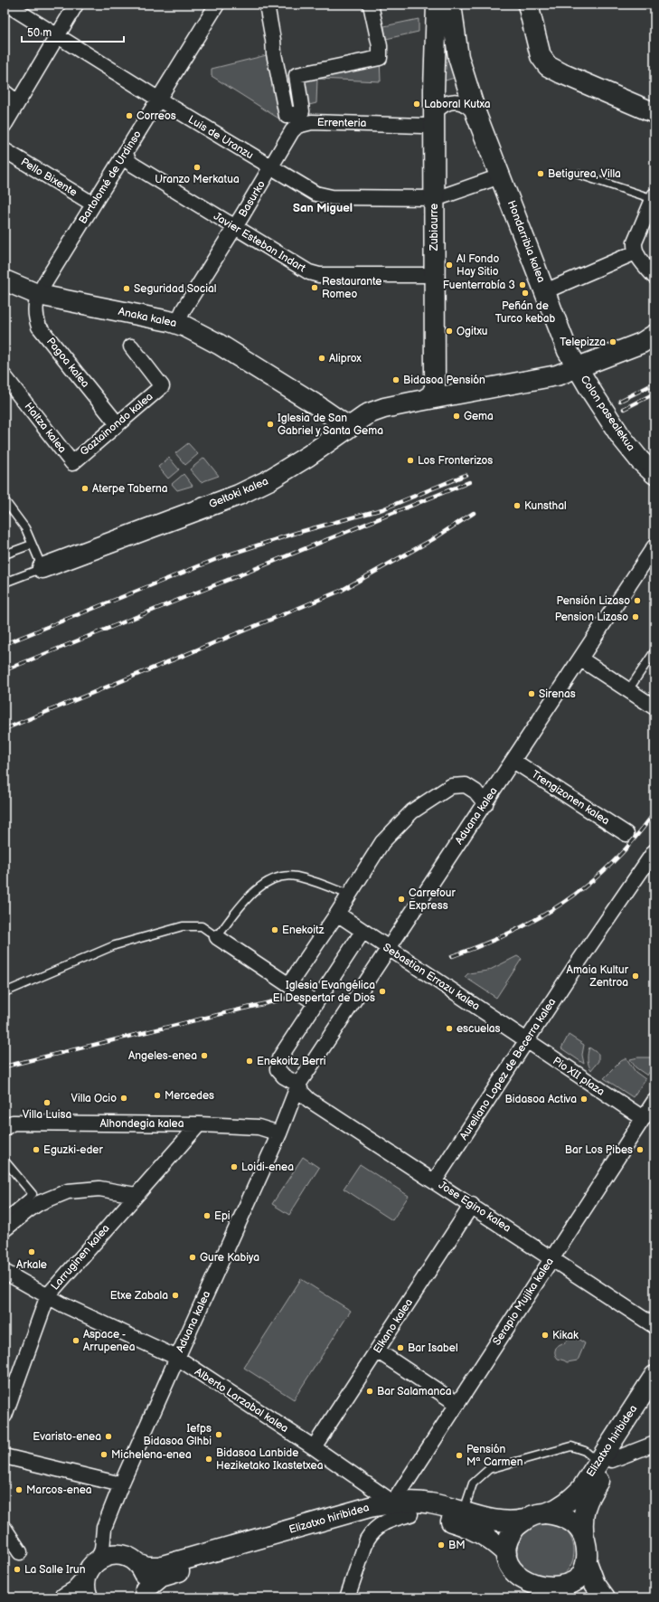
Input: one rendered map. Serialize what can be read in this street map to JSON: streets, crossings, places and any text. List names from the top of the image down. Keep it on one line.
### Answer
{"streets":{"main road":["Zubiaurre","Hondarribia kalea","Anaka kalea","Colon pasealekua","Geltoki kalea","Elizatxo hiribidea"],"street":["Errenteria","Luis de Uranzu","Pello Bixente","Bartolomé de Urdinso","Basurko","Javier Esteban Indart","Pagoa kalea","Gaztainondo kalea","Haltza kalea","Trengizonen kalea","Aduana kalea","Sebastian Errazu kalea","Aureliano Lopez de Becerra kalea","Pio XII plaza","Alhondegia kalea","Jose Egino kalea","Larruginen kalea","Serapio Mujika kalea","Elkano kalea","Alberto Larzabal kalea"]},"crossings":[["Errenteria","Luis de Uranzu"],["Errenteria","Basurko"],["Errenteria","Zubiaurre"],["Errenteria","Hondarribia kalea"],["Luis de Uranzu","Bartolomé de Urdinso"],["Luis de Uranzu","Basurko"],["Luis de Uranzu","Zubiaurre"],["Luis de Uranzu","Hondarribia kalea"],["Pello Bixente","Bartolomé de Urdinso"],["Bartolomé de Urdinso","Javier Esteban Indart"],["Bartolomé de Urdinso","Anaka kalea"],["Bartolomé de Urdinso","Pagoa kalea"],["Basurko","Javier Esteban Indart"],["Basurko","Anaka kalea"],["Zubiaurre","Hondarribia kalea"],["Zubiaurre","Javier Esteban Indart"],["Zubiaurre","Geltoki kalea"],["Hondarribia kalea","Colon pasealekua"],["Anaka kalea","Pagoa kalea"],["Anaka kalea","Geltoki kalea"],["Pagoa kalea","Gaztainondo kalea"],["Colon pasealekua","Geltoki kalea"],["Gaztainondo kalea","Haltza kalea"],["Trengizonen kalea","Aduana kalea"],["Aduana kalea","Sebastian Errazu kalea"],["Aduana kalea","Alhondegia kalea"],["Aduana kalea","Jose Egino kalea"],["Aduana kalea","Alberto Larzabal kalea"],["Aduana kalea","Elizatxo hiribidea"],["Sebastian Errazu kalea","Aureliano Lopez de Becerra kalea"],["Sebastian Errazu kalea","Pio XII plaza"],["Aureliano Lopez de Becerra kalea","Pio XII plaza"],["Aureliano Lopez de Becerra kalea","Jose Egino kalea"],["Pio XII plaza","Serapio Mujika kalea"],["Alhondegia kalea","Larruginen kalea"],["Jose Egino kalea","Serapio Mujika kalea"],["Jose Egino kalea","Elkano kalea"],["Larruginen kalea","Alberto Larzabal kalea"],["Serapio Mujika kalea","Alberto Larzabal kalea"],["Serapio Mujika kalea","Elizatxo hiribidea"],["Elkano kalea","Alberto Larzabal kalea"],["Alberto Larzabal kalea","Elizatxo hiribidea"]],"districts":["San Miguel"],"places":["Laboral Kutxa","Correos","Uranzo Merkatua","Betigurea, Villa","Al Fondo Hay Sitio","Fuenterrabía 3","Restaurante Romeo","Seguridad Social","Peñán de Turco kebab","Ogitxu","Telepizza","Aliprox","Bidasoa Pensión","Gema","Iglesia de San Gabriel y Santa Gema","Los Fronterizos","Aterpe Taberna","Kunsthal","Pensión Lizaso","Pension Lizaso","Sirenas","Carrefour Express","Enekoitz","Amaia Kultur Zentroa","Iglesia Evangélica El Despertar de Dios","escuelas","Angeles-enea","Enekoitz Berri","Mercedes","Villa Ocio","Bidasoa Activa","Villa Luisa","Eguzki-eder","Bar Los Pibes","Loidi-enea","Epi","Arkale","Gure Kabiya","Etxe Zabala","Kikak","Aspace - Arrupenea","Bar Isabel","Bar Salamanca","Iefps Bidasoa Glhbi","Evaristo-enea","Michelena-enea","Pensión Mª Carmen","Bidasoa Lanbide Heziketako Ikastetxea","Marcos-enea","BM","La Salle Irun"],"scale_bar":"50 m"}
